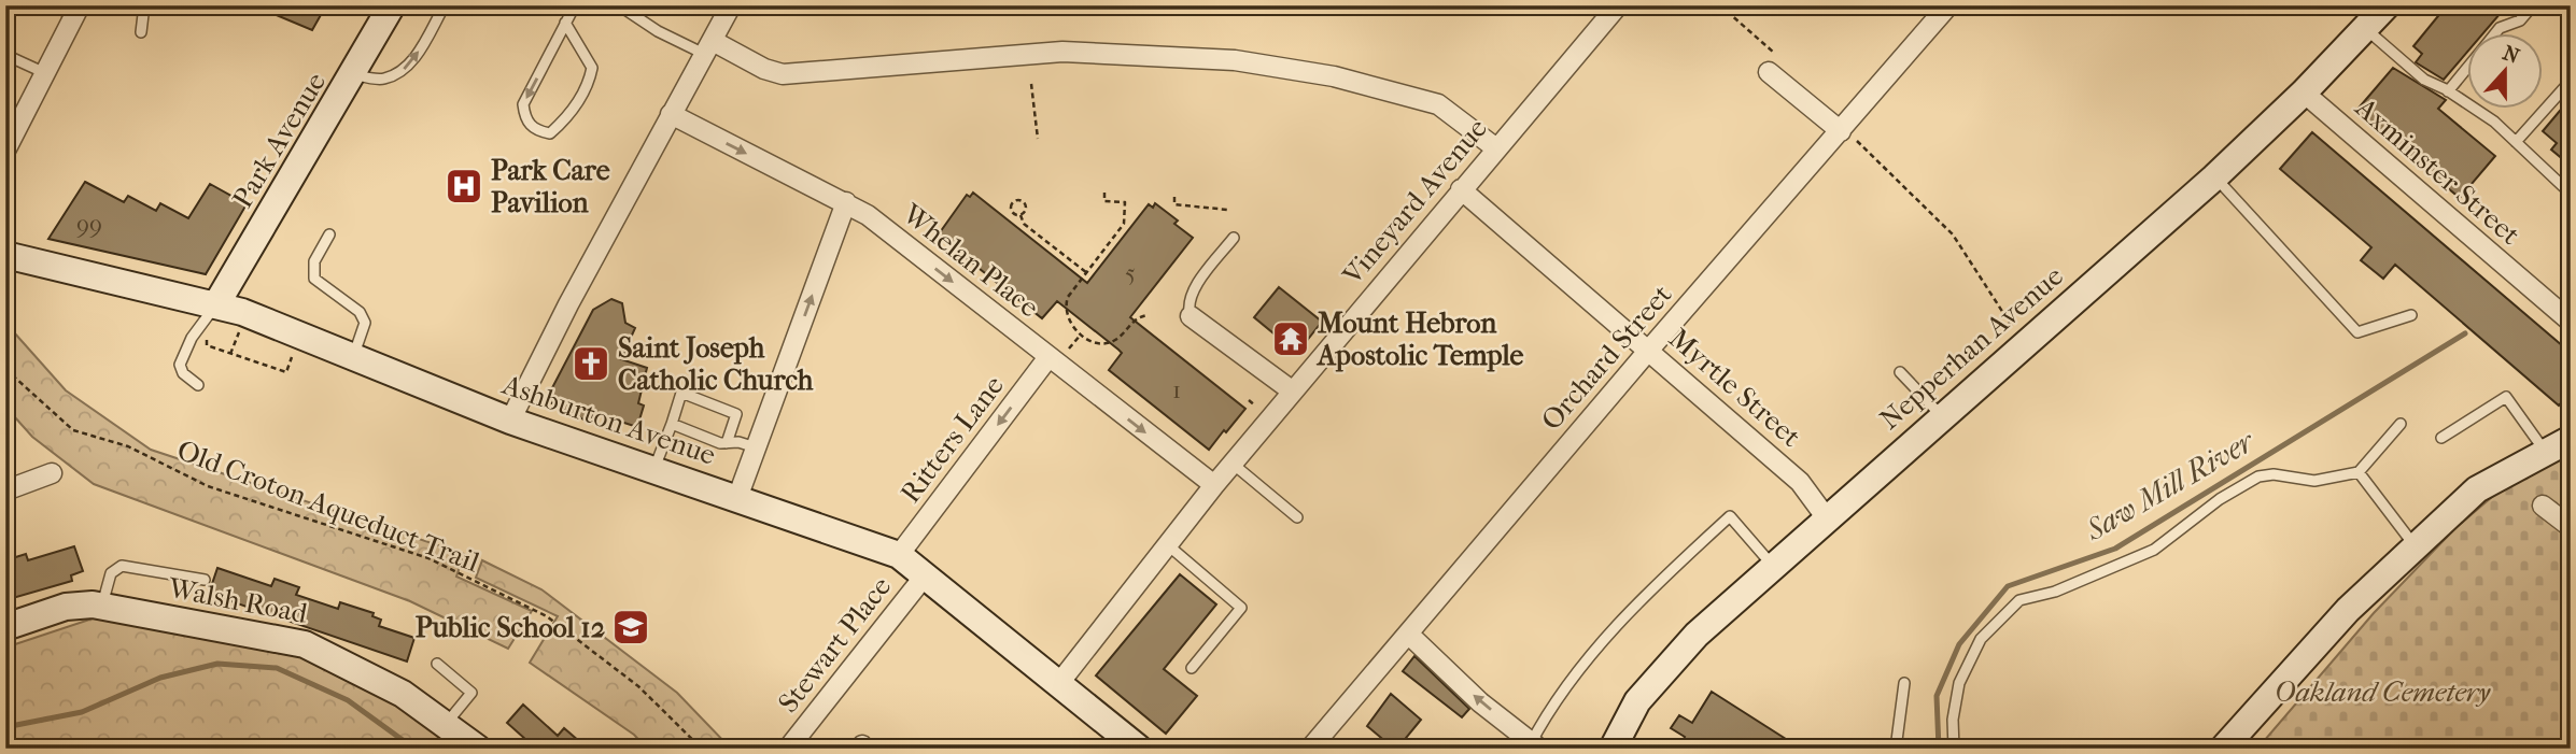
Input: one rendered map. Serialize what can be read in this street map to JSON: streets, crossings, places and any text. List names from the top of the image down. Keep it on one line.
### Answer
{"streets":{"main road":["Park Avenue","Nepperhan Avenue","Ashburton Avenue","Walsh Road"],"street":["Axminster Street","Vineyard Avenue","Whelan Place","Orchard Street","Myrtle Street","Ritters Lane","Stewart Place"],"path":["Old Croton Aqueduct Trail"]},"crossings":[["Park Avenue","Ashburton Avenue"],["Axminster Street","Nepperhan Avenue"],["Vineyard Avenue","Whelan Place"],["Vineyard Avenue","Myrtle Street"],["Vineyard Avenue","Ashburton Avenue"],["Whelan Place","Ritters Lane"],["Nepperhan Avenue","Myrtle Street"],["Orchard Street","Myrtle Street"],["Ashburton Avenue","Ritters Lane"],["Ashburton Avenue","Stewart Place"]],"one_way":["Whelan Place","Ritters Lane"],"water":["Saw Mill River"],"parks":["Oakland Cemetery"],"places":{"hospital":["Park Care Pavilion"],"temple":["Mount Hebron Apostolic Temple"],"church":["Saint Joseph Catholic Church"],"school or university":["Public School 12"]},"house_numbers":["99","5","1"],"north":"top"}
